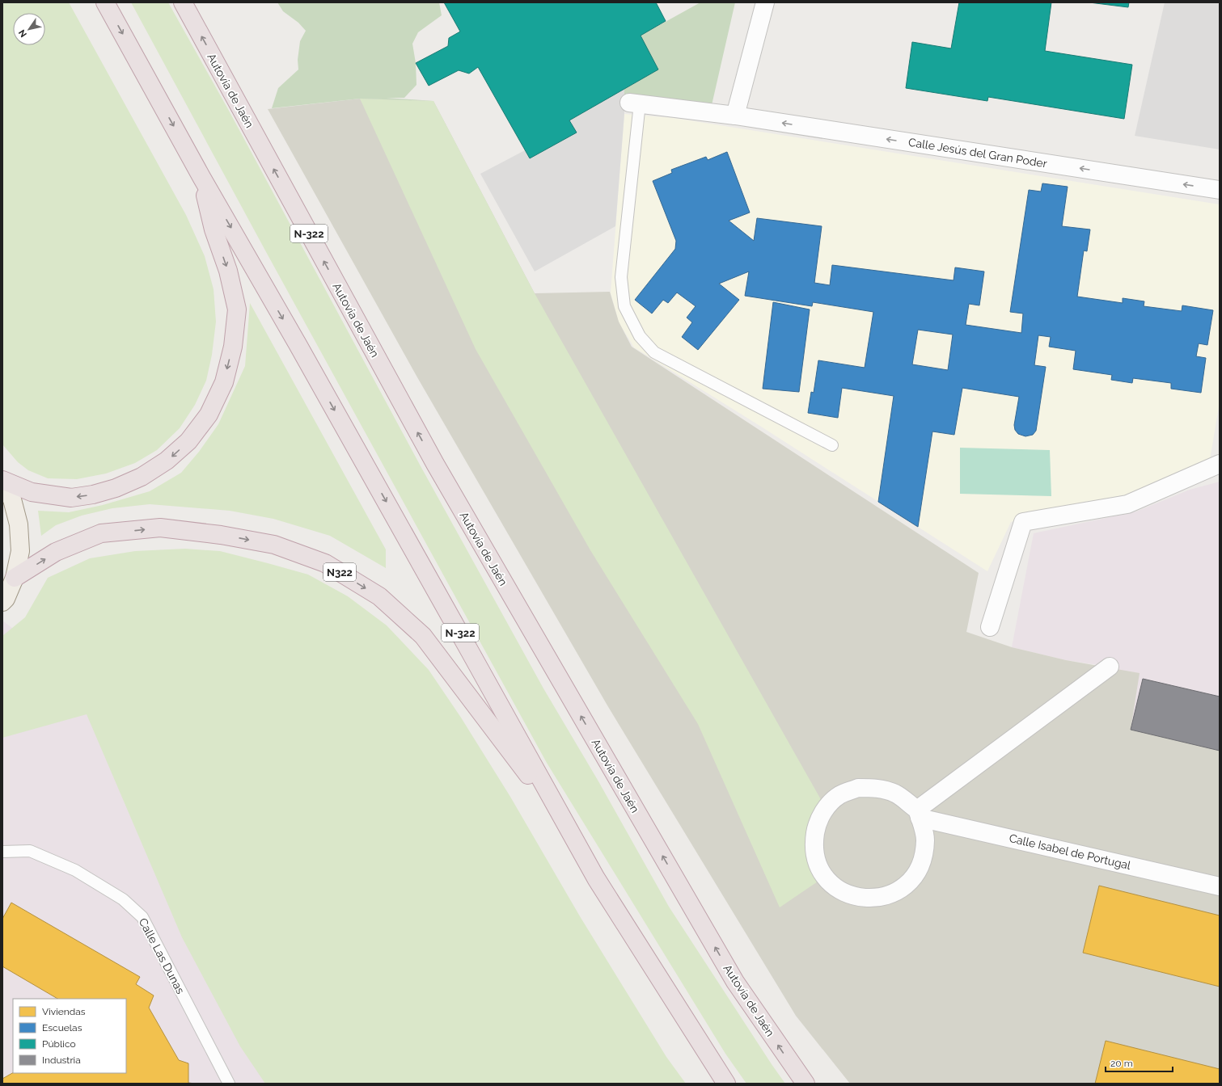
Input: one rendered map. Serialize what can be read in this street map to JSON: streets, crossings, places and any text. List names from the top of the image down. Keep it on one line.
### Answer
{"streets":{"highway":["Autovía de Jaén","N-322","N322"],"street":["Calle Jesús del Gran Poder","Calle Isabel de Portugal"],"lane":["Calle Las Dunas"]},"crossings":[["N-322","N322"]],"one_way":["Calle Jesús del Gran Poder"],"legend":["Viviendas","Escuelas","Público","Industria"],"scale_bar":"20 m","north":"bottom left"}
